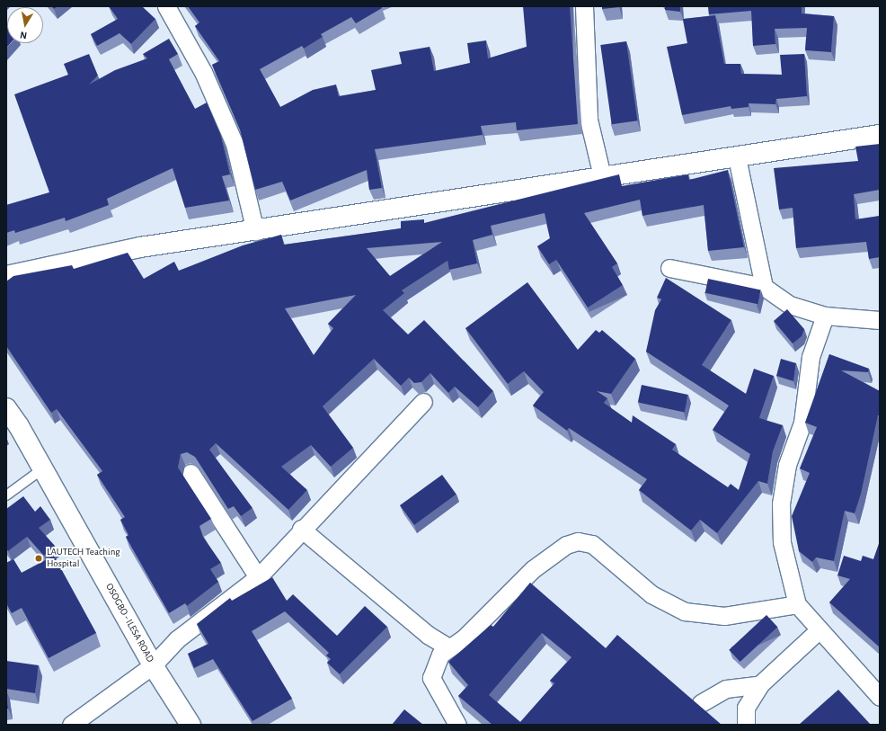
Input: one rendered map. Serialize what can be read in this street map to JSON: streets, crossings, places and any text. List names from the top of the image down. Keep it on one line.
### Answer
{"streets":{"street":["OSOGBO - ILESA ROAD"]},"places":["LAUTECH Teaching Hospital"],"north":"bottom"}
